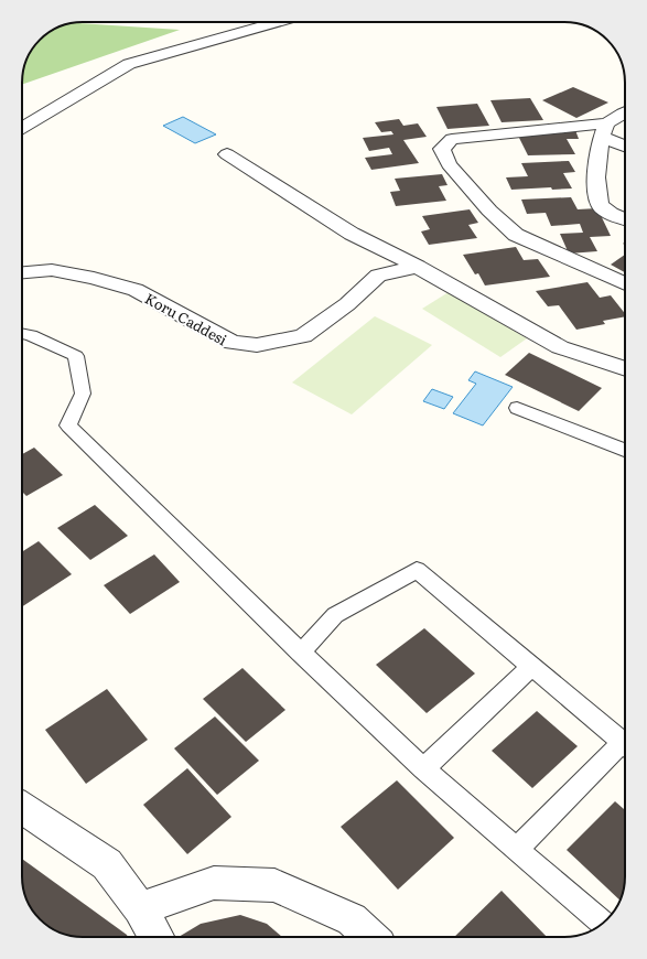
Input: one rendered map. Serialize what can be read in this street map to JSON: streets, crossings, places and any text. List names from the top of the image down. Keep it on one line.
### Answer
{"streets":{"street":["Koru Caddesi"]}}
